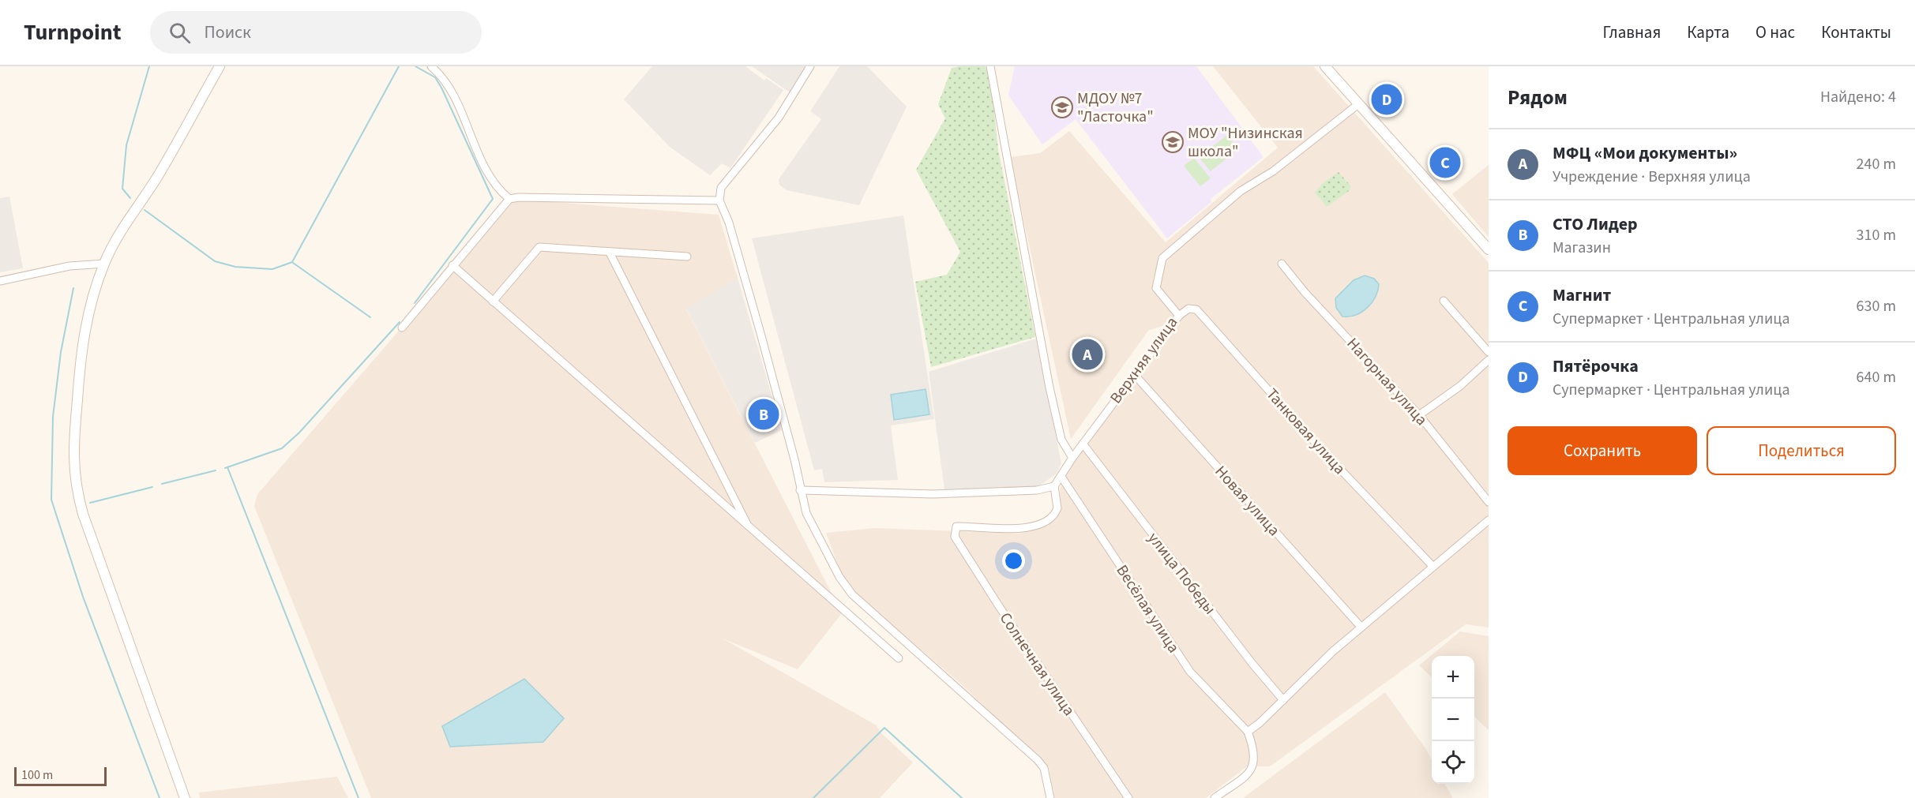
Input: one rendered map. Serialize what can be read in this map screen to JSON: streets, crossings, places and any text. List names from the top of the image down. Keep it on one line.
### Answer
{"streets":{"street":["Верхняя улица","Нагорная улица","Танковая улица","Новая улица","улица Победы","Весёлая улица","Солнечная улица"]},"crossings":[["Верхняя улица","Танковая улица"],["Верхняя улица","Новая улица"],["Верхняя улица","улица Победы"],["Верхняя улица","Весёлая улица"],["Верхняя улица","Солнечная улица"]],"places":{"school or university":["МДОУ №7 \"Ласточка\"","МОУ \"Низинская школа\""]},"scale_bar":"100 m","page":{"header":"Turnpoint","search":"Поиск","nav":["Главная","Карта","О нас","Контакты"],"heading":["Рядом","Найдено: 4"],"pins":["D","C","A","B"],"list":[{"mark":"A","name":"МФЦ «Мои документы»","note":"Учреждение · Верхняя улица","value":"240 m"},{"mark":"B","name":"СТО Лидер","note":"Магазин","value":"310 m"},{"mark":"C","name":"Магнит","note":"Супермаркет · Центральная улица","value":"630 m"},{"mark":"D","name":"Пятёрочка","note":"Супермаркет · Центральная улица","value":"640 m"}],"buttons":["Сохранить","Поделиться"],"map_buttons":["+","−"],"scale":"100 m"}}
